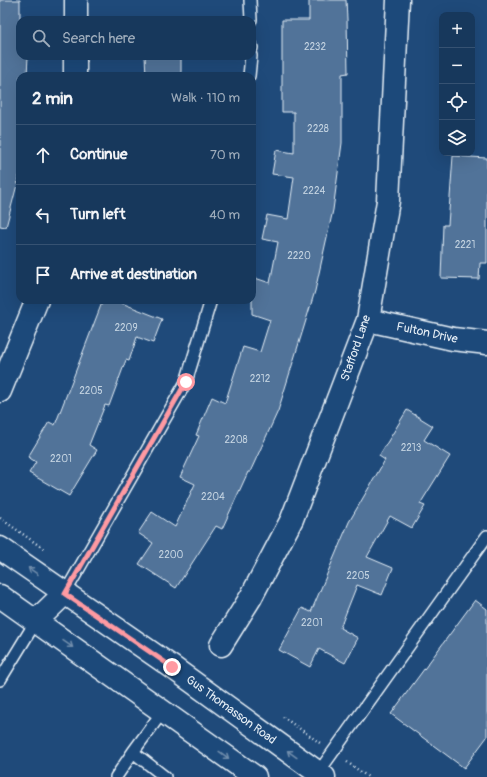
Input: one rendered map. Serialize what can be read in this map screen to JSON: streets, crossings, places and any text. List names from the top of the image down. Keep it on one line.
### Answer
{"streets":{"street":["Fulton Drive","Stafford Lane","Gus Thomasson Road"]},"crossings":[["Fulton Drive","Stafford Lane"]],"house_numbers":["2232","2228","2224","2221","2220","2209","2212","2205","2208","2213","2201","2204","2200","2205","2201"],"page":{"map_buttons":["+","−"],"search":"Search here","heading":["2 min","Walk · 110 m"],"list":[["Continue","70 m"],["Turn left","40 m"],"Arrive at destination"]}}
